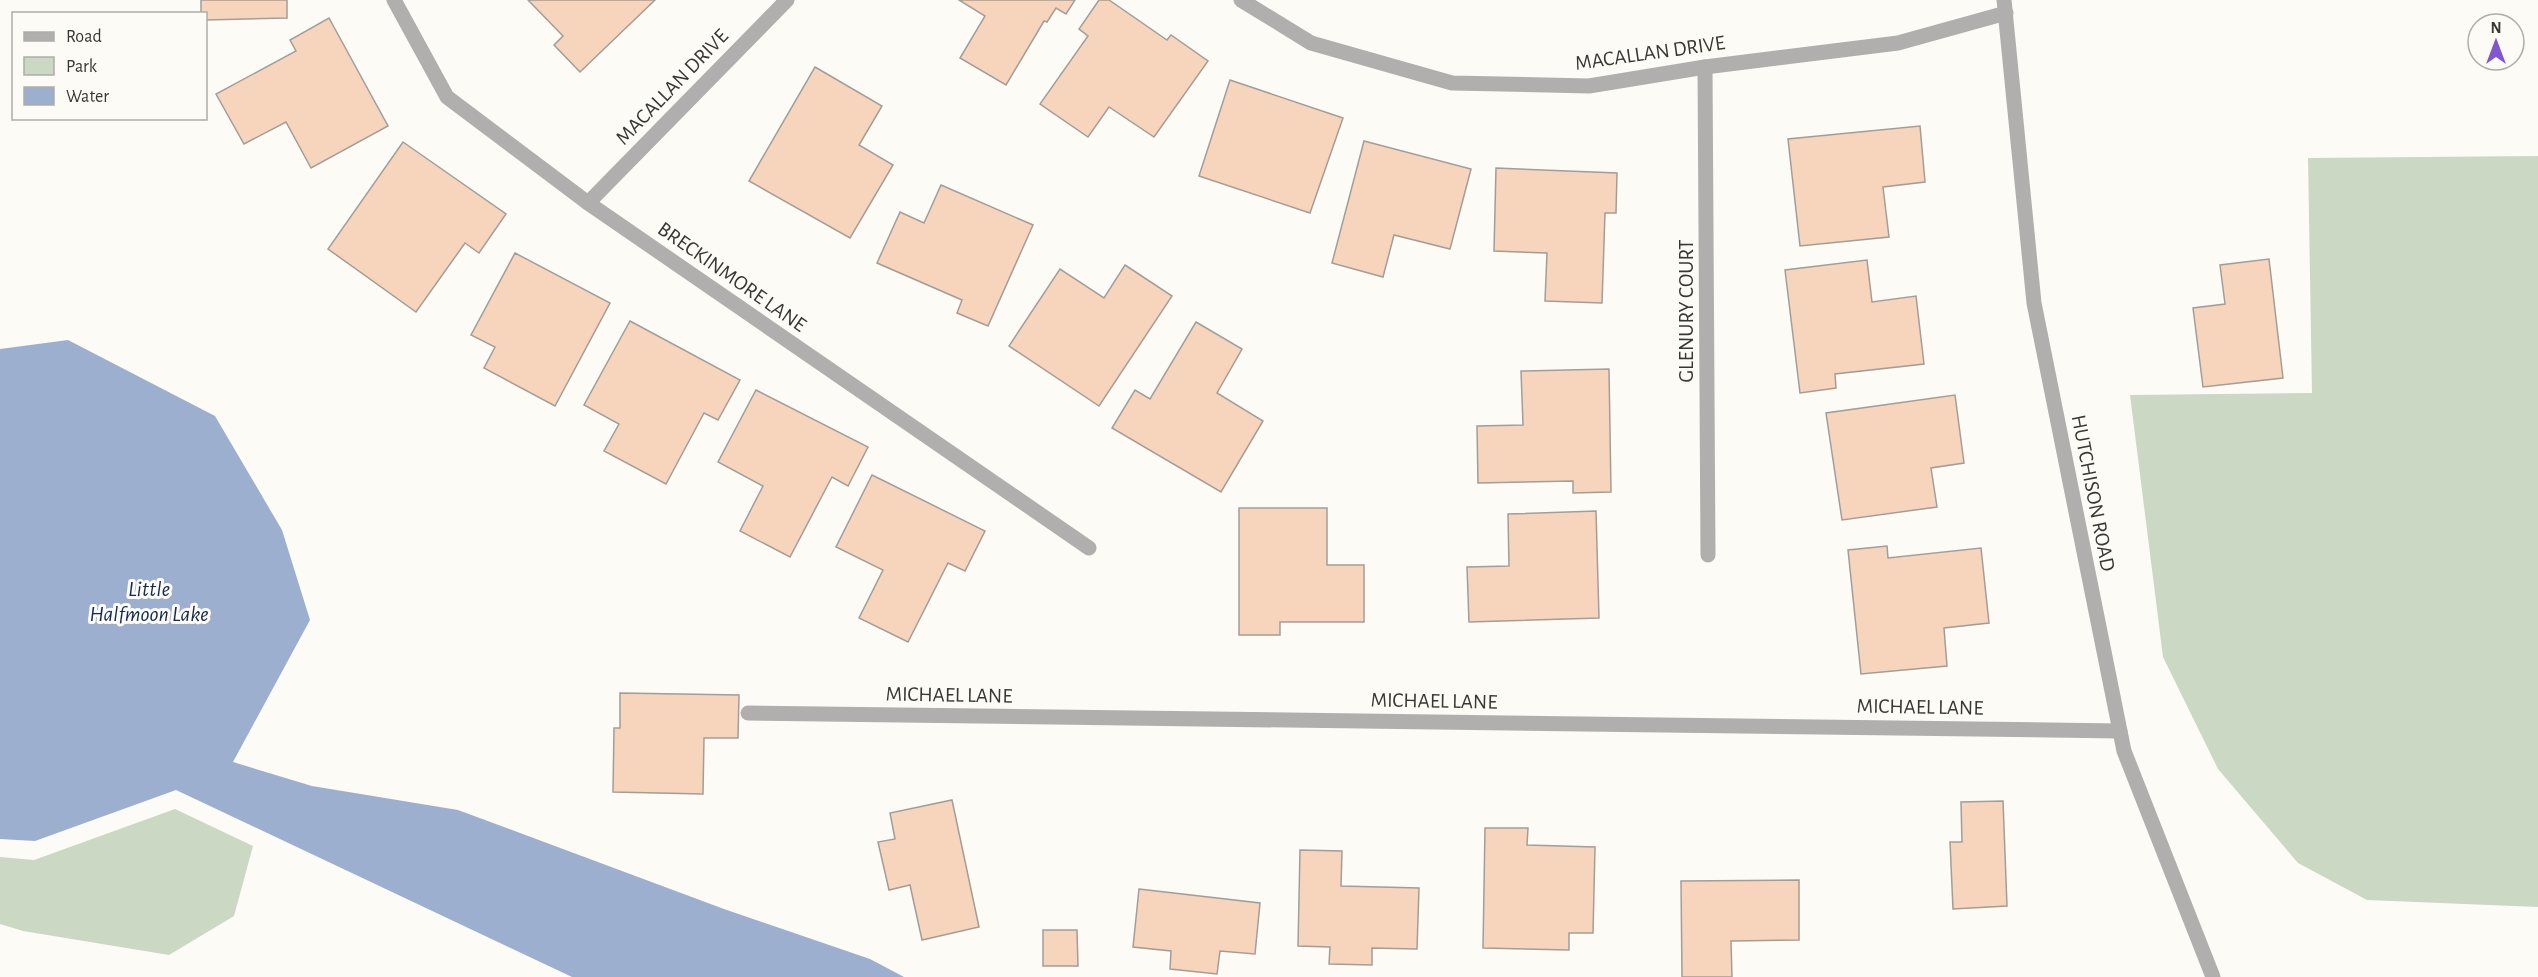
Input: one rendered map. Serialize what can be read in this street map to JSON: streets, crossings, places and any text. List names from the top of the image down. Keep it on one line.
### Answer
{"streets":{"street":["MACALLAN DRIVE","BRECKINMORE LANE","GLENURY COURT","HUTCHISON ROAD","MICHAEL LANE"]},"crossings":[["MACALLAN DRIVE","BRECKINMORE LANE"],["MACALLAN DRIVE","GLENURY COURT"],["MACALLAN DRIVE","HUTCHISON ROAD"],["HUTCHISON ROAD","MICHAEL LANE"]],"water":["Little Halfmoon Lake"],"legend":["Road","Park","Water"],"north":"top"}
